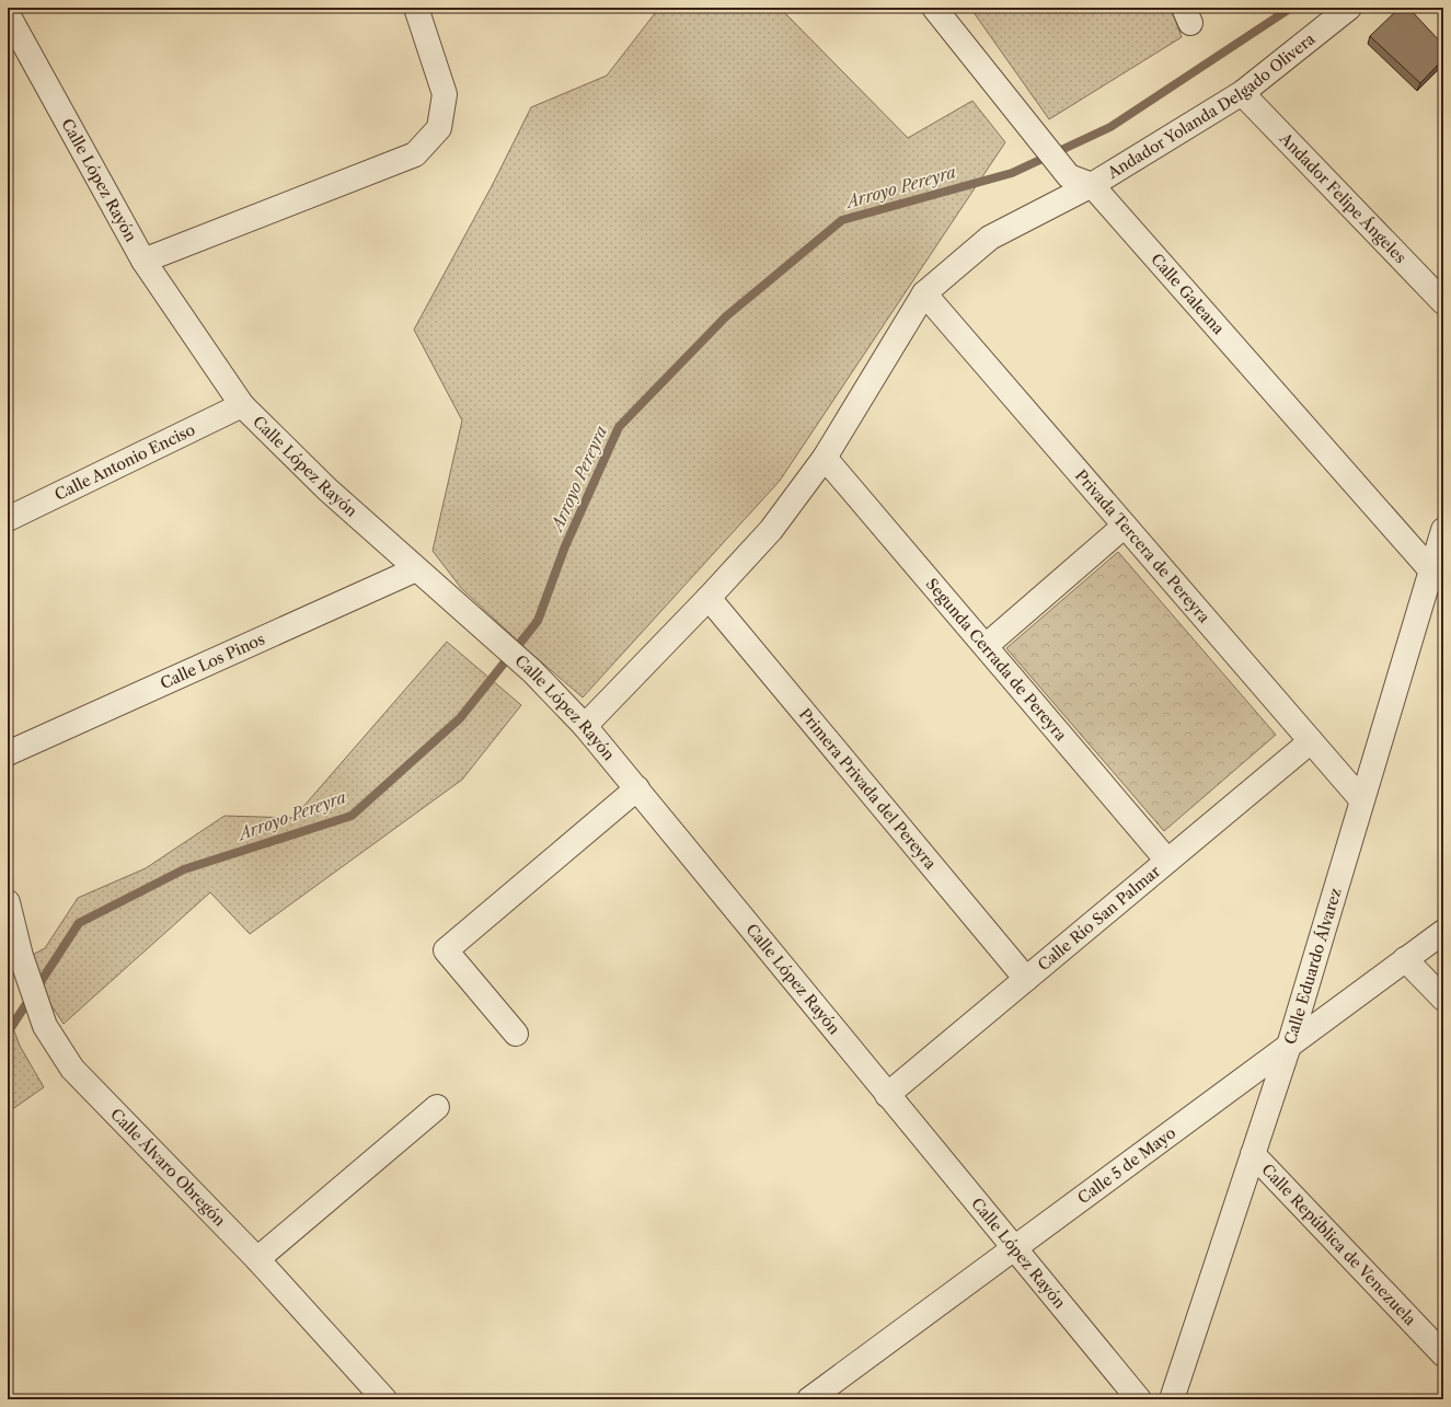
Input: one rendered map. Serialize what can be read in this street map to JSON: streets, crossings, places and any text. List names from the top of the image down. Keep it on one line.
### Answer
{"streets":{"street":["Andador Yolanda Delgado Olivera","Calle López Rayón","Andador Felipe Ángeles","Calle Galeana","Calle Antonio Enciso","Privada Tercera de Pereyra","Segunda Cerrada de Pereyra","Calle Los Pinos","Primera Privada del Pereyra","Calle Río San Palmar","Calle Eduardo Álvarez","Calle 5 de Mayo","Calle Álvaro Obregón","Calle República de Venezuela"]},"crossings":[["Andador Yolanda Delgado Olivera","Calle López Rayón"],["Andador Yolanda Delgado Olivera","Andador Felipe Ángeles"],["Andador Yolanda Delgado Olivera","Calle Galeana"],["Andador Yolanda Delgado Olivera","Privada Tercera de Pereyra"],["Andador Yolanda Delgado Olivera","Segunda Cerrada de Pereyra"],["Andador Yolanda Delgado Olivera","Primera Privada del Pereyra"],["Calle López Rayón","Calle Antonio Enciso"],["Calle López Rayón","Calle Los Pinos"],["Calle López Rayón","Calle Río San Palmar"],["Calle López Rayón","Calle 5 de Mayo"],["Calle Galeana","Calle Eduardo Álvarez"],["Privada Tercera de Pereyra","Calle Río San Palmar"],["Privada Tercera de Pereyra","Calle Eduardo Álvarez"],["Segunda Cerrada de Pereyra","Calle Río San Palmar"],["Primera Privada del Pereyra","Calle Río San Palmar"],["Calle Eduardo Álvarez","Calle 5 de Mayo"],["Calle Eduardo Álvarez","Calle República de Venezuela"]],"water":["Arroyo Pereyra"]}
